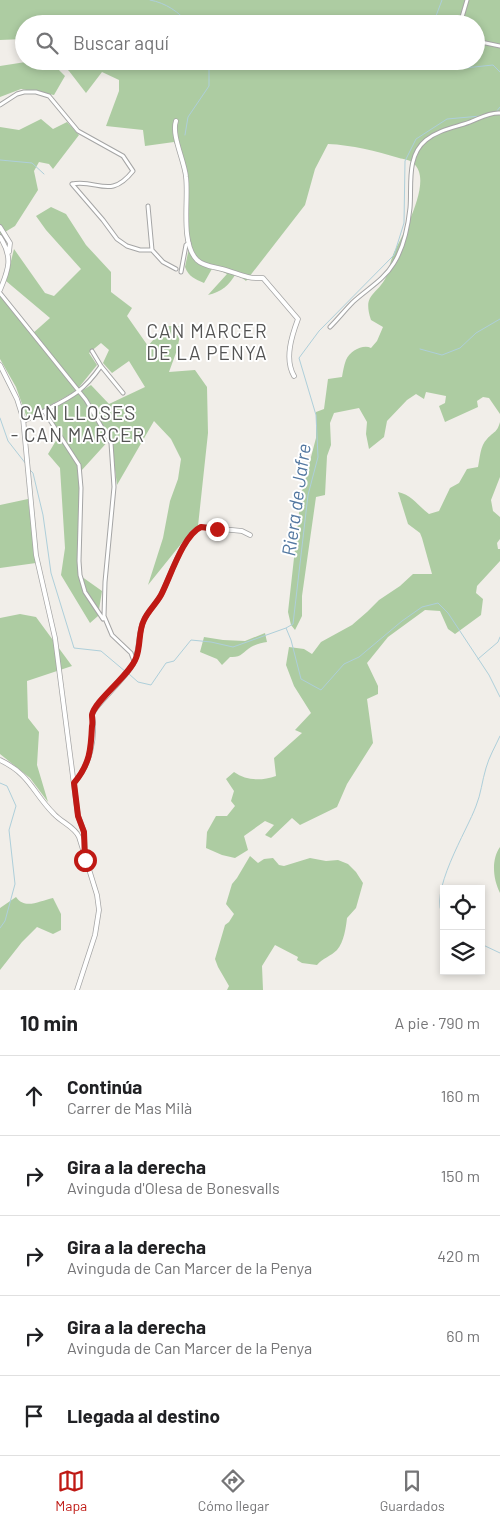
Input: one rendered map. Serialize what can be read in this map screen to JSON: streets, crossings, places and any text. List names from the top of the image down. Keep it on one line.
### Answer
{"districts":["CAN MARCER DE LA PENYA","CAN LLOSES - CAN MARCER"],"water":["Riera de Jafre"],"page":{"search":"Buscar aquí","heading":["10 min","A pie · 790 m"],"list":[["Continúa","Carrer de Mas Milà","160 m"],["Gira a la derecha","Avinguda d'Olesa de Bonesvalls","150 m"],["Gira a la derecha","Avinguda de Can Marcer de la Penya","420 m"],["Gira a la derecha","Avinguda de Can Marcer de la Penya","60 m"],"Llegada al destino"],"nav":["Mapa","Cómo llegar","Guardados"]}}
